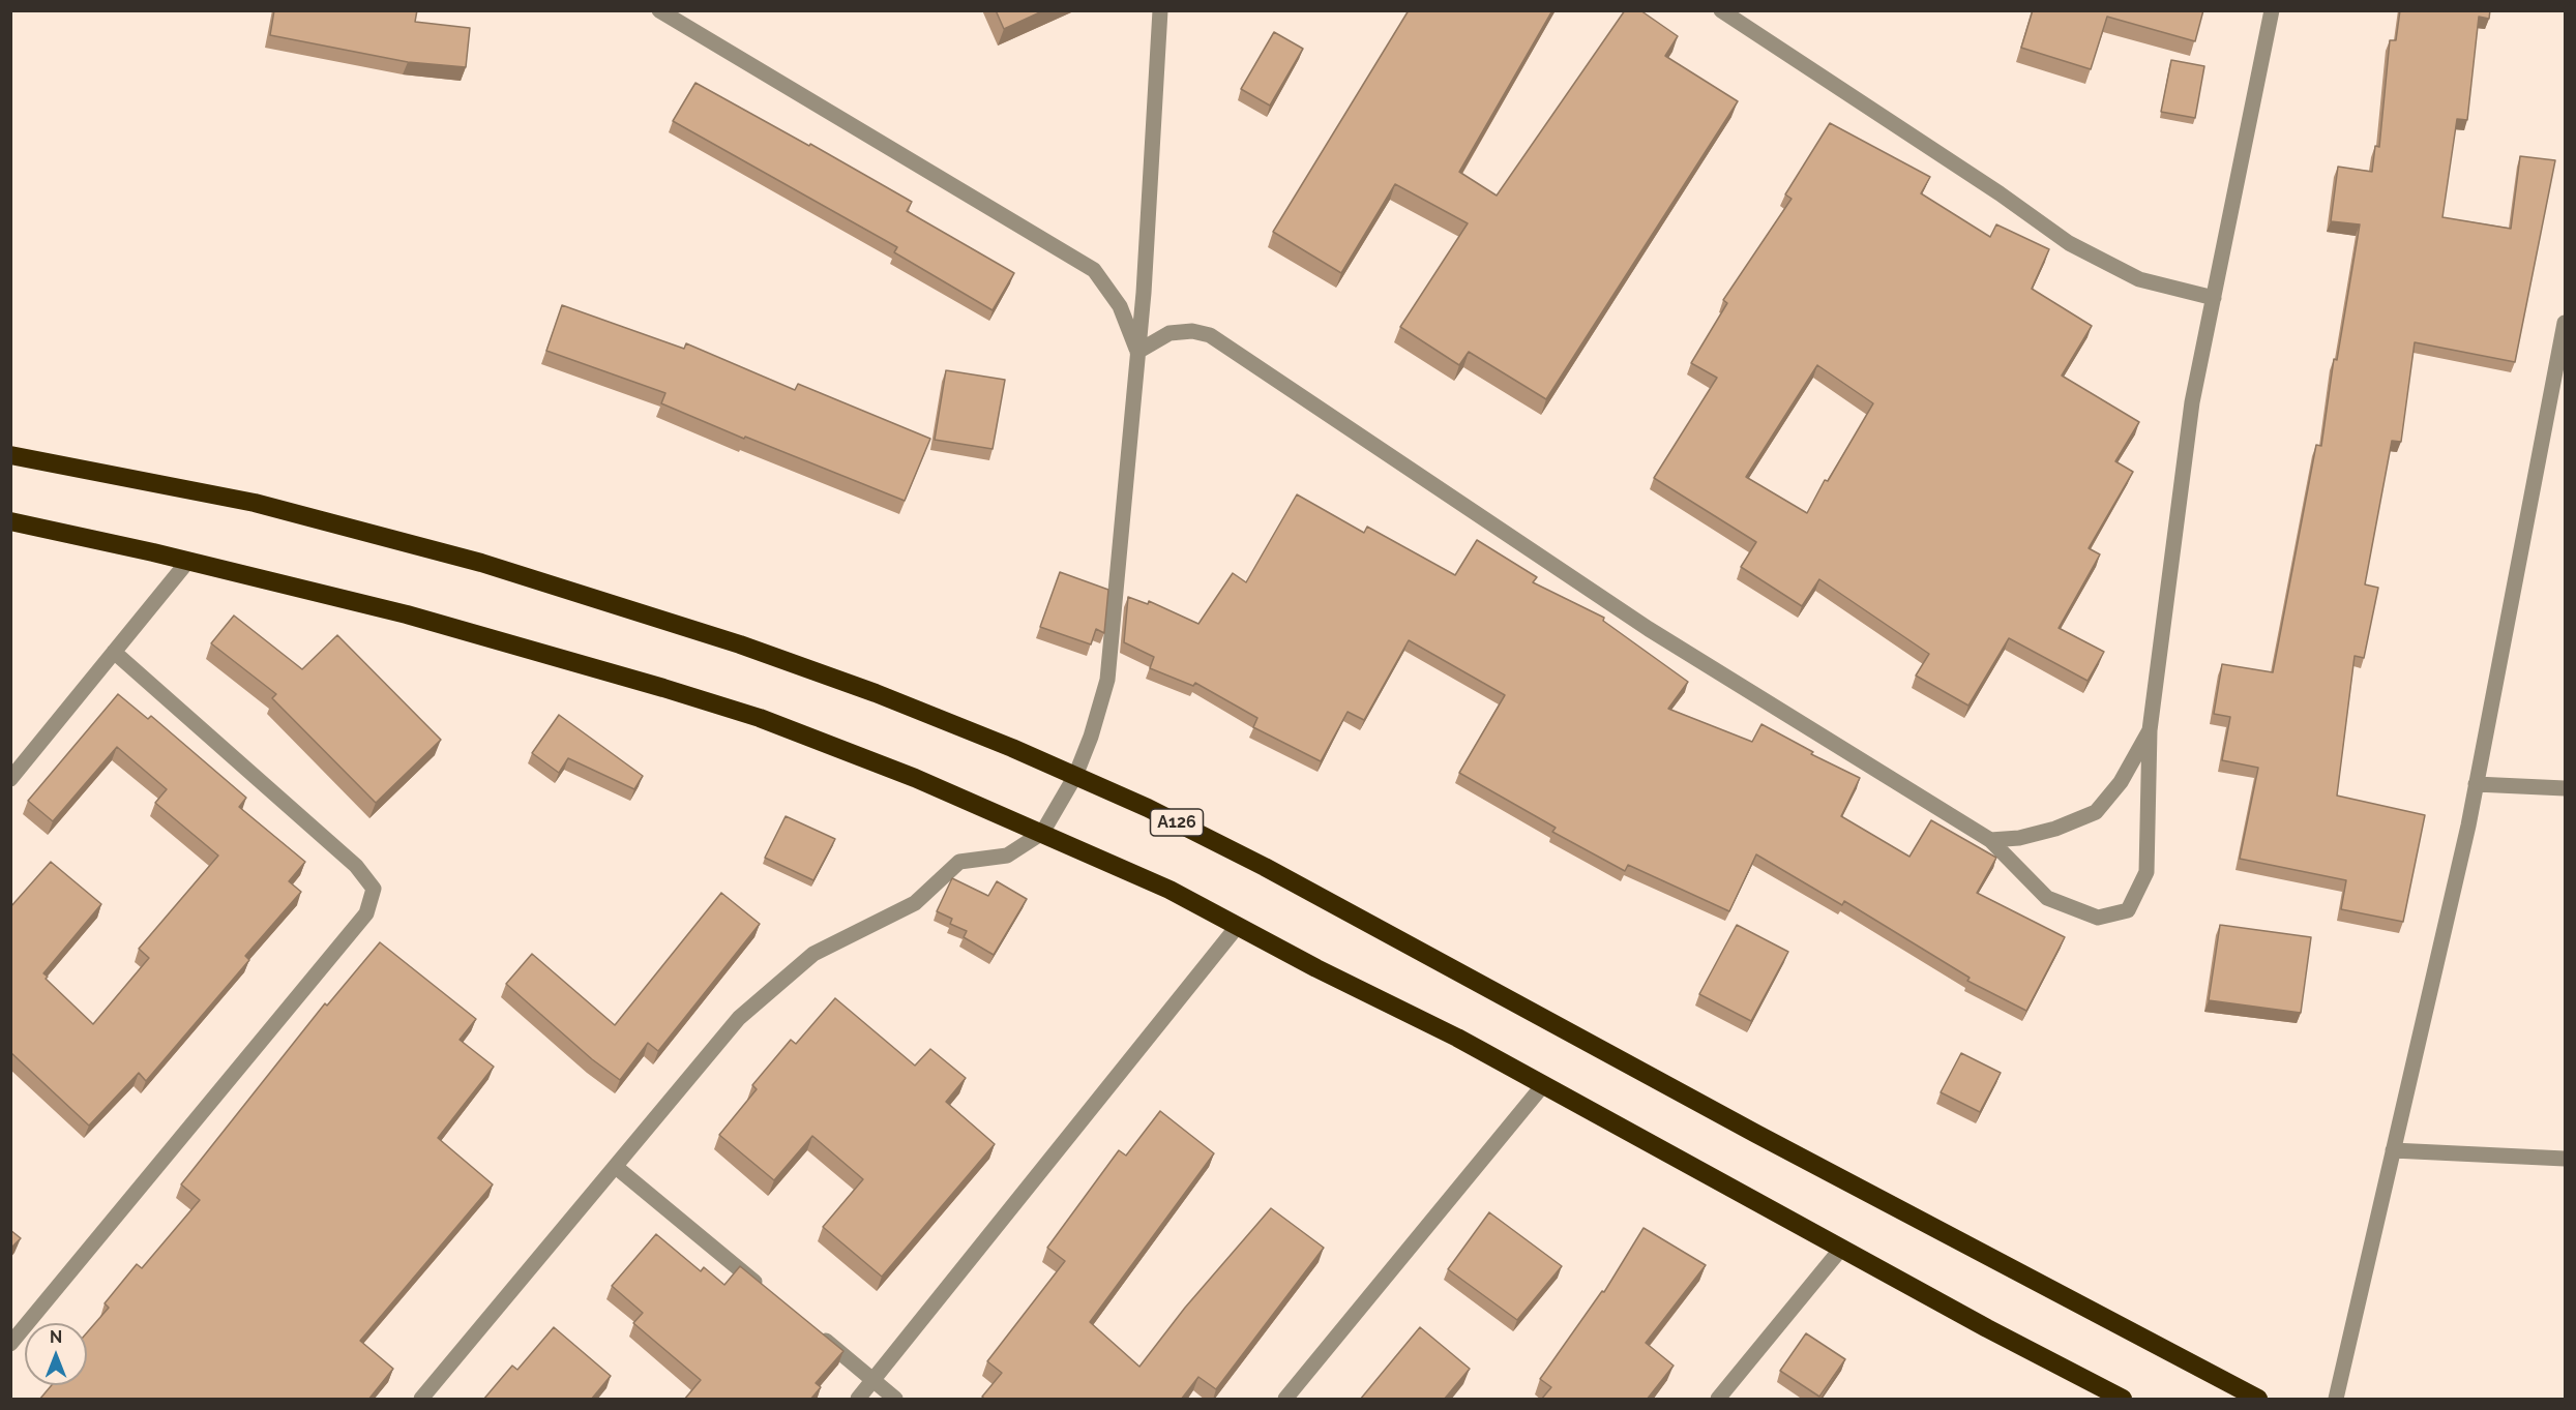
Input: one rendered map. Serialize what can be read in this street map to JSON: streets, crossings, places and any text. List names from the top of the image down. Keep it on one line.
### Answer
{"streets":{"highway":["A126"]},"north":"top"}
